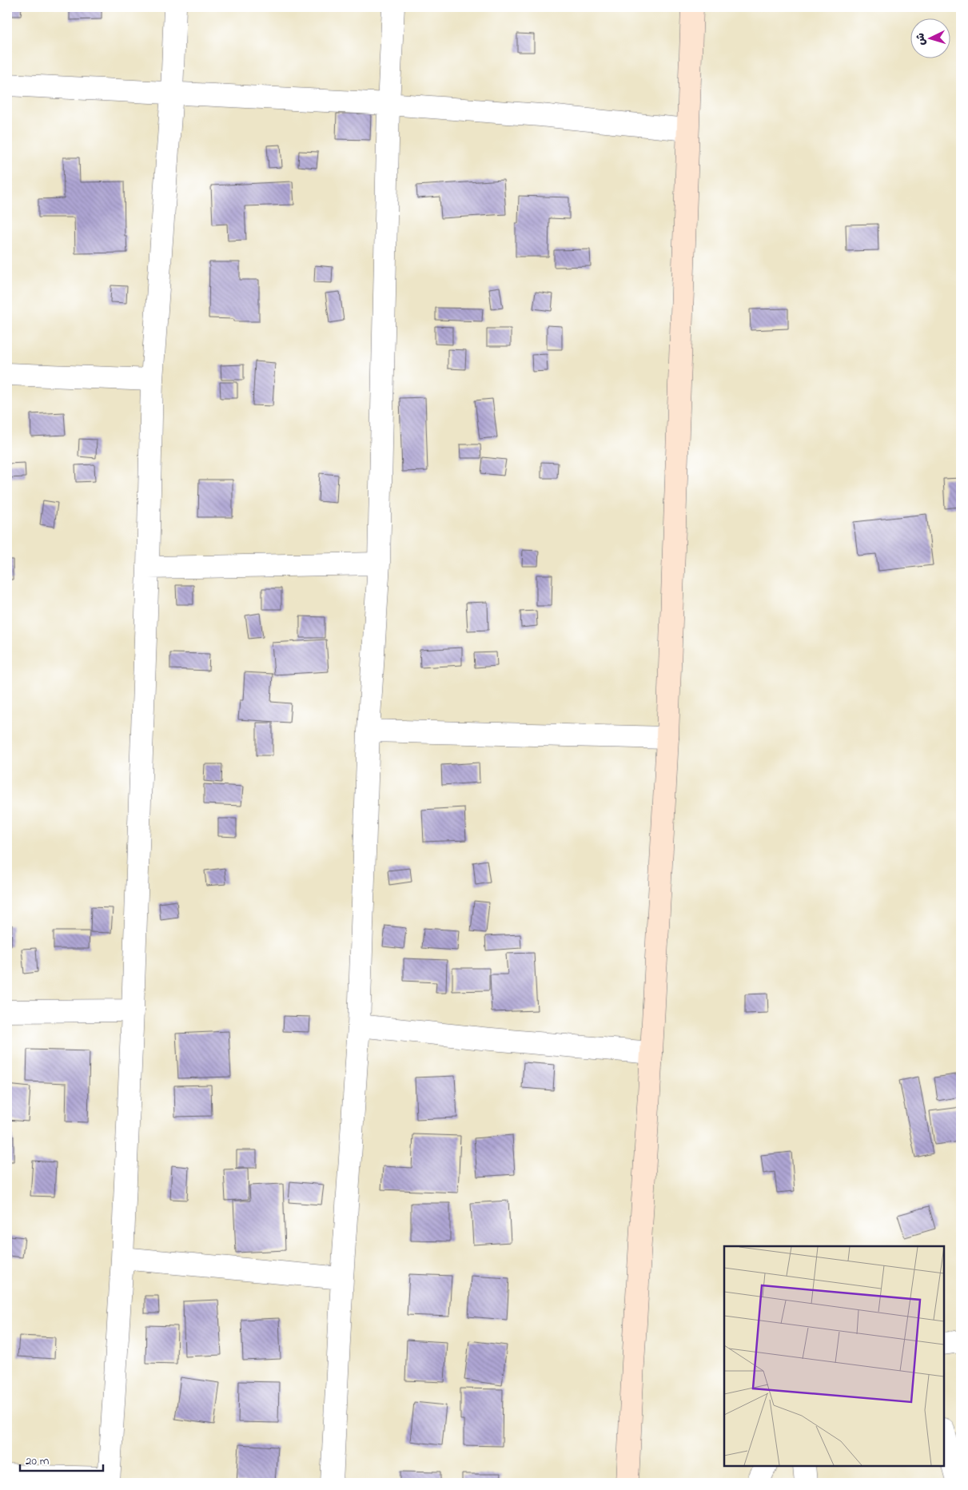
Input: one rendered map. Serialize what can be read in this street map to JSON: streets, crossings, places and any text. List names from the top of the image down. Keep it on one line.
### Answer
{"scale_bar":"20 m","north":"left"}
